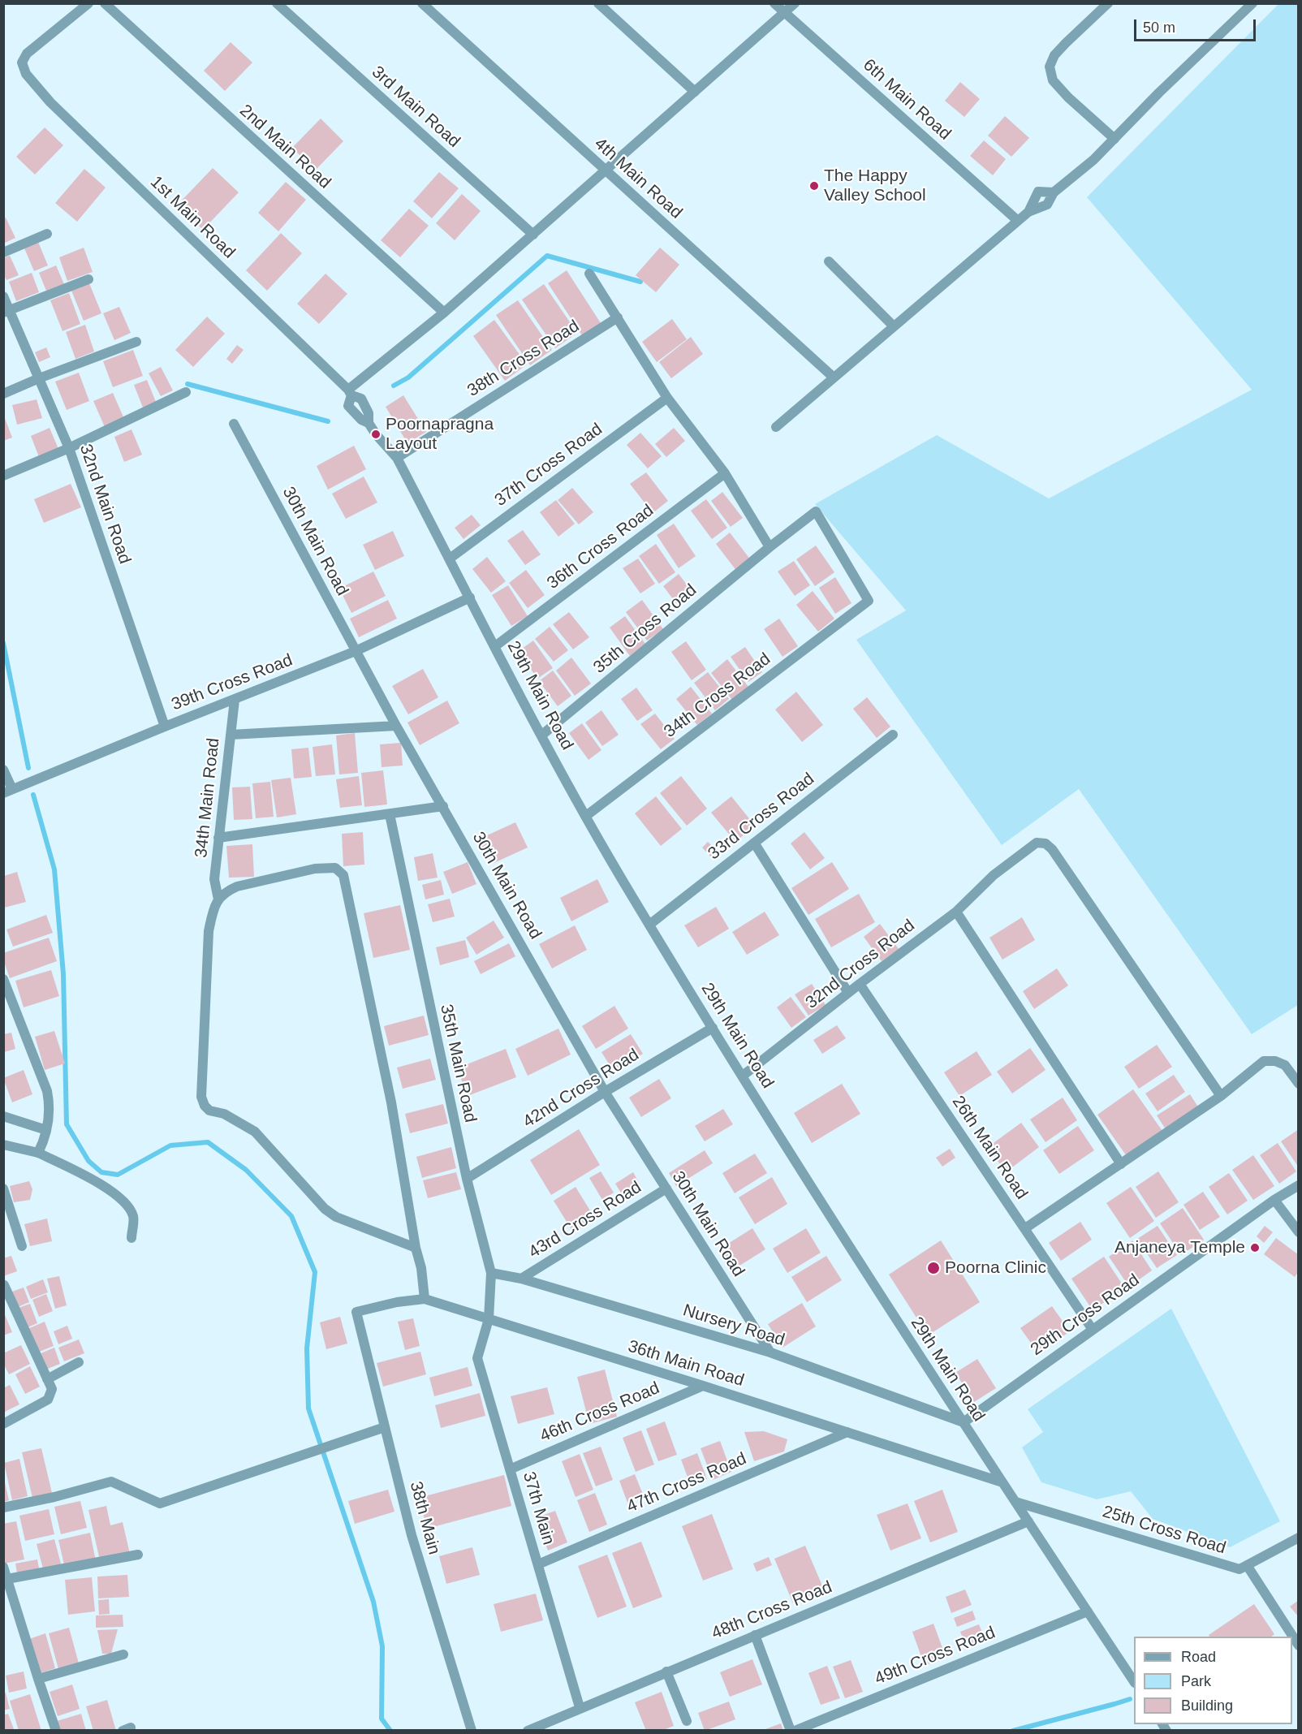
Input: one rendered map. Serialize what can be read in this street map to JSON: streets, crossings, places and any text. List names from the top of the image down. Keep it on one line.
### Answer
{"streets":{"street":["6th Main Road","3rd Main Road","2nd Main Road","4th Main Road","1st Main Road","38th Cross Road","37th Cross Road","32nd Main Road","30th Main Road","36th Cross Road","35th Cross Road","39th Cross Road","29th Main Road","34th Cross Road","34th Main Road","33rd Cross Road","32nd Cross Road","35th Main Road","42nd Cross Road","26th Main Road","43rd Cross Road","29th Cross Road","Nursery Road","36th Main Road","46th Cross Road","47th Cross Road","37th Main","38th Main","25th Cross Road","48th Cross Road","49th Cross Road"]},"crossings":[["1st Main Road","29th Main Road"],["38th Cross Road","29th Main Road"],["37th Cross Road","29th Main Road"],["32nd Main Road","39th Cross Road"],["30th Main Road","39th Cross Road"],["30th Main Road","42nd Cross Road"],["30th Main Road","43rd Cross Road"],["30th Main Road","Nursery Road"],["36th Cross Road","29th Main Road"],["35th Cross Road","29th Main Road"],["35th Cross Road","34th Cross Road"],["39th Cross Road","29th Main Road"],["39th Cross Road","34th Main Road"],["29th Main Road","34th Cross Road"],["29th Main Road","33rd Cross Road"],["29th Main Road","32nd Cross Road"],["29th Main Road","42nd Cross Road"],["29th Main Road","29th Cross Road"],["29th Main Road","Nursery Road"],["29th Main Road","36th Main Road"],["29th Main Road","25th Cross Road"],["29th Main Road","48th Cross Road"],["29th Main Road","49th Cross Road"],["32nd Cross Road","26th Main Road"],["35th Main Road","42nd Cross Road"],["35th Main Road","Nursery Road"],["35th Main Road","36th Main Road"],["35th Main Road","37th Main"],["26th Main Road","29th Cross Road"],["43rd Cross Road","Nursery Road"],["29th Cross Road","Nursery Road"],["36th Main Road","46th Cross Road"],["36th Main Road","47th Cross Road"],["36th Main Road","37th Main"],["36th Main Road","38th Main"],["46th Cross Road","37th Main"],["47th Cross Road","37th Main"],["37th Main","48th Cross Road"]],"places":["The Happy Valley School","Poornapragna Layout","Anjaneya Temple","Poorna Clinic"],"legend":["Road","Park","Building"],"scale_bar":"50 m"}
